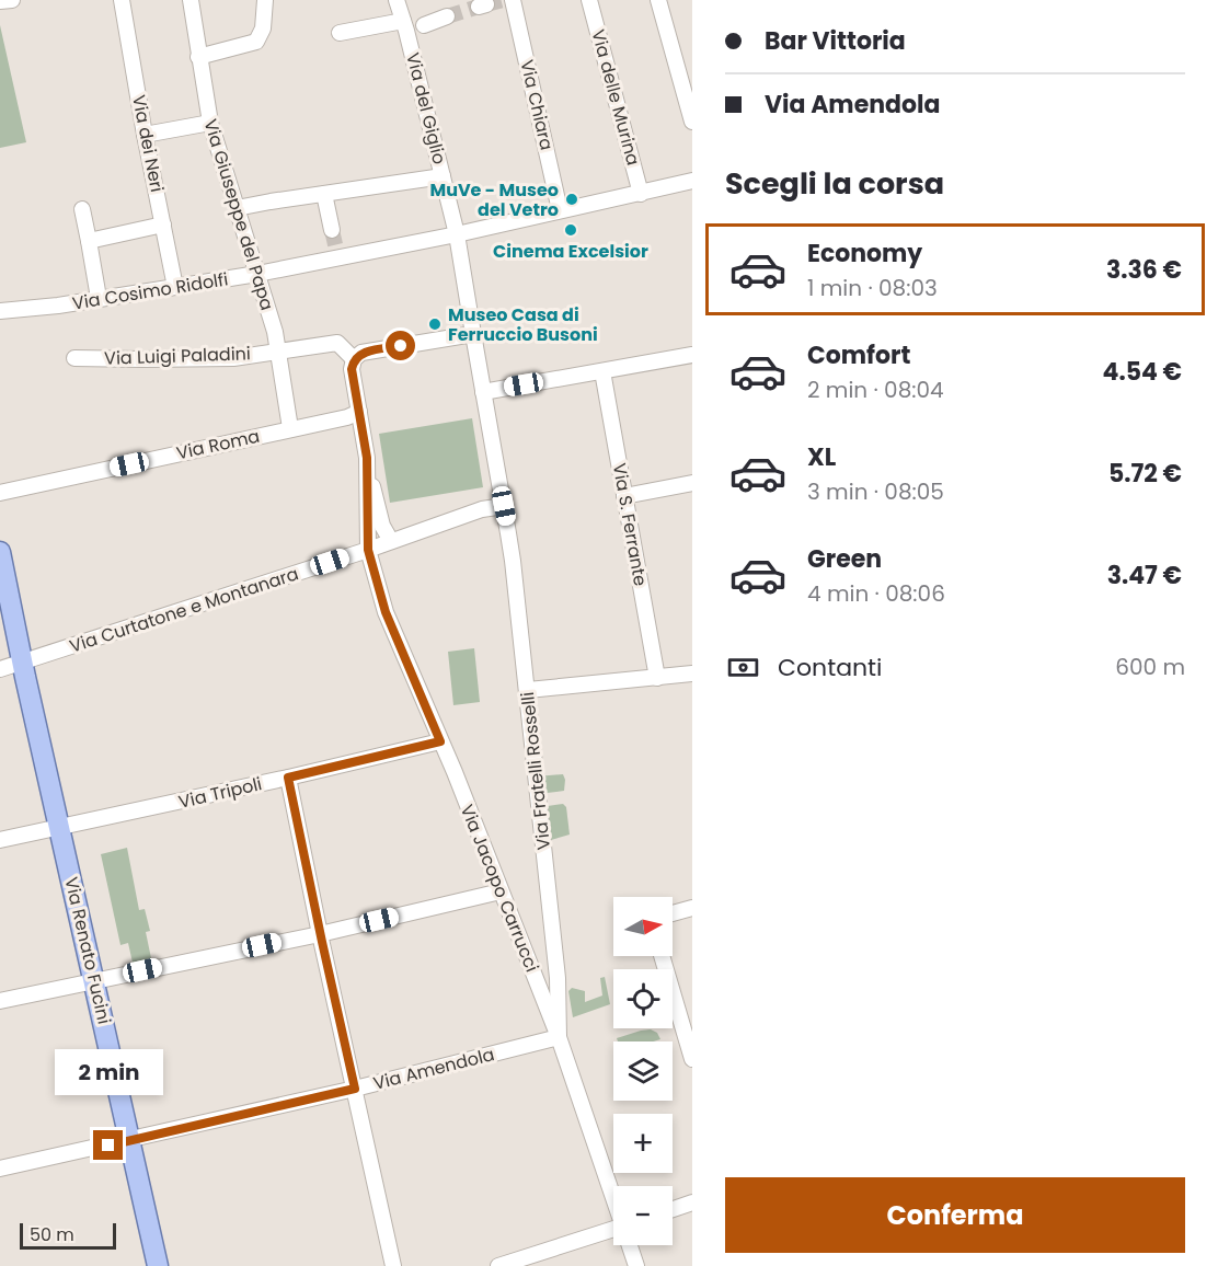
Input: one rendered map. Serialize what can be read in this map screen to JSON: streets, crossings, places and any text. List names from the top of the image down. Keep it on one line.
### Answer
{"streets":{"main road":["Via Renato Fucini"],"street":["Via delle Murina","Via Chiara","Via del Giglio","Via dei Neri","Via Giuseppe del Papa","Via Cosimo Ridolfi","Via Luigi Paladini","Via Roma","Via S. Ferrante","Via Curtatone e Montanara","Via Fratelli Rosselli","Via Tripoli","Via Jacopo Carrucci","Via Amendola"]},"crossings":[["Via delle Murina","Via Cosimo Ridolfi"],["Via Chiara","Via Cosimo Ridolfi"],["Via del Giglio","Via Cosimo Ridolfi"],["Via del Giglio","Via Fratelli Rosselli"],["Via dei Neri","Via Cosimo Ridolfi"],["Via Giuseppe del Papa","Via Cosimo Ridolfi"],["Via Giuseppe del Papa","Via Luigi Paladini"],["Via Giuseppe del Papa","Via Roma"],["Via Curtatone e Montanara","Via Fratelli Rosselli"],["Via Curtatone e Montanara","Via Jacopo Carrucci"],["Via Curtatone e Montanara","Via Renato Fucini"],["Via Fratelli Rosselli","Via Jacopo Carrucci"],["Via Fratelli Rosselli","Via Amendola"],["Via Tripoli","Via Jacopo Carrucci"],["Via Tripoli","Via Renato Fucini"],["Via Jacopo Carrucci","Via Amendola"],["Via Renato Fucini","Via Amendola"]],"places":["MuVe - Museo del Vetro","Cinema Excelsior","Museo Casa di Ferruccio Busoni"],"scale_bar":"50 m","north":"right","page":{"banner":["Bar Vittoria","Via Amendola"],"heading":"Scegli la corsa","list":[{"name":"Economy","note":"1 min · 08:03","value":"3.36 €"},{"name":"Comfort","note":"2 min · 08:04","value":"4.54 €"},{"name":"XL","note":"3 min · 08:05","value":"5.72 €"},{"name":"Green","note":"4 min · 08:06","value":"3.47 €"}],"pay":["Contanti","600 m"],"map_buttons":["+","−"],"bubble":"2 min","buttons":"Conferma","scale":"50 m"}}
